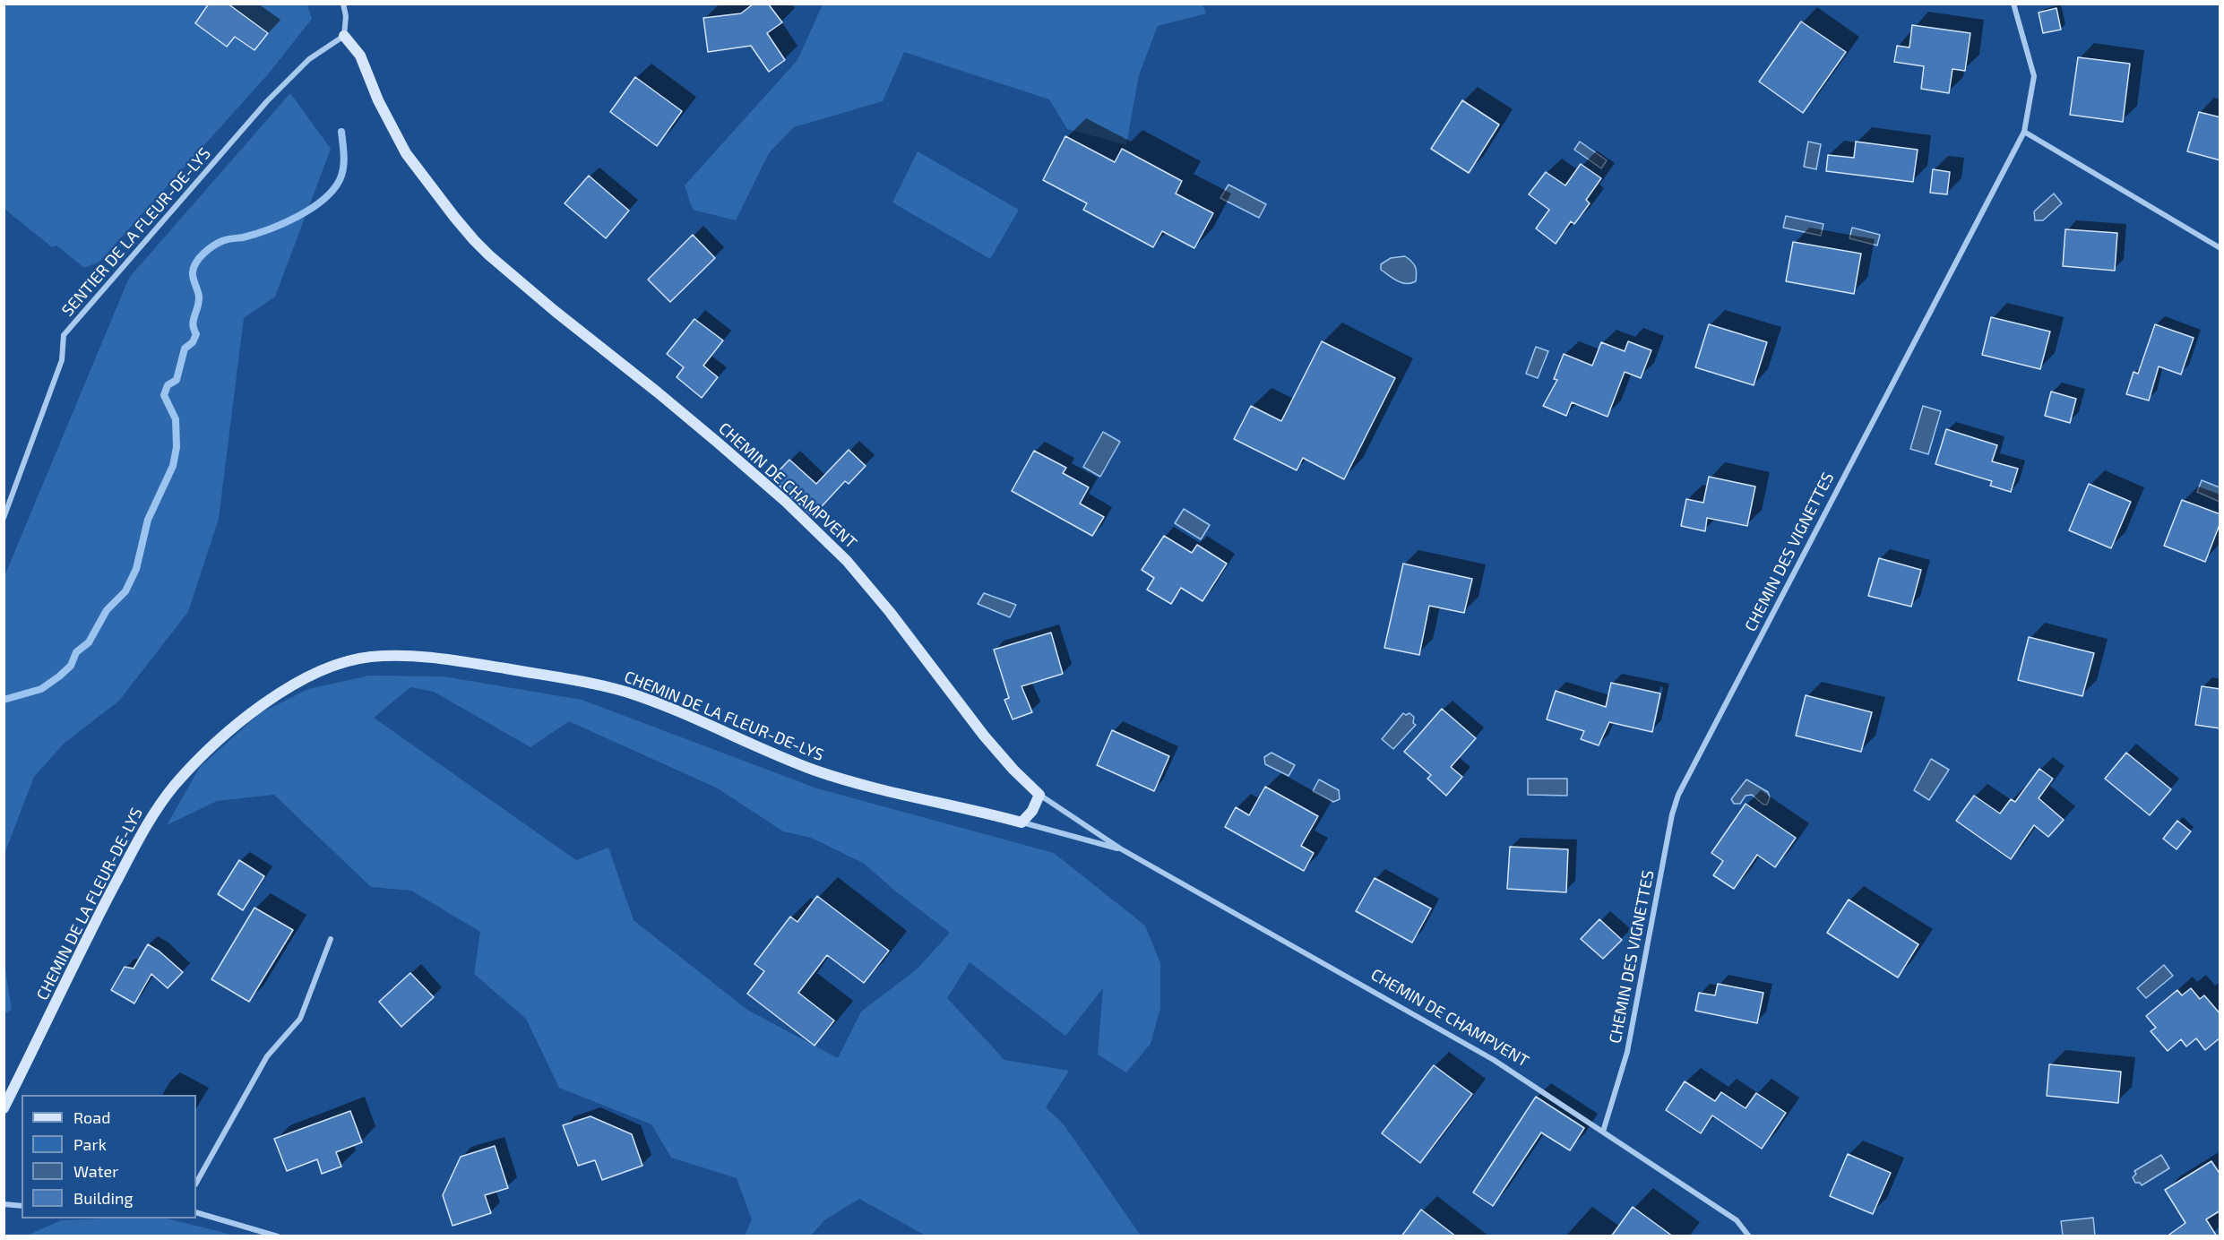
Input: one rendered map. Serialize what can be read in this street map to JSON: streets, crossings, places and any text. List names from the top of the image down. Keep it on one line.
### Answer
{"streets":{"street":["SENTIER DE LA FLEUR-DE-LYS","CHEMIN DE CHAMPVENT","CHEMIN DES VIGNETTES","CHEMIN DE LA FLEUR-DE-LYS"]},"crossings":[["SENTIER DE LA FLEUR-DE-LYS","CHEMIN DE CHAMPVENT"],["CHEMIN DE CHAMPVENT","CHEMIN DES VIGNETTES"],["CHEMIN DE CHAMPVENT","CHEMIN DE LA FLEUR-DE-LYS"]],"legend":["Road","Park","Water","Building"]}
